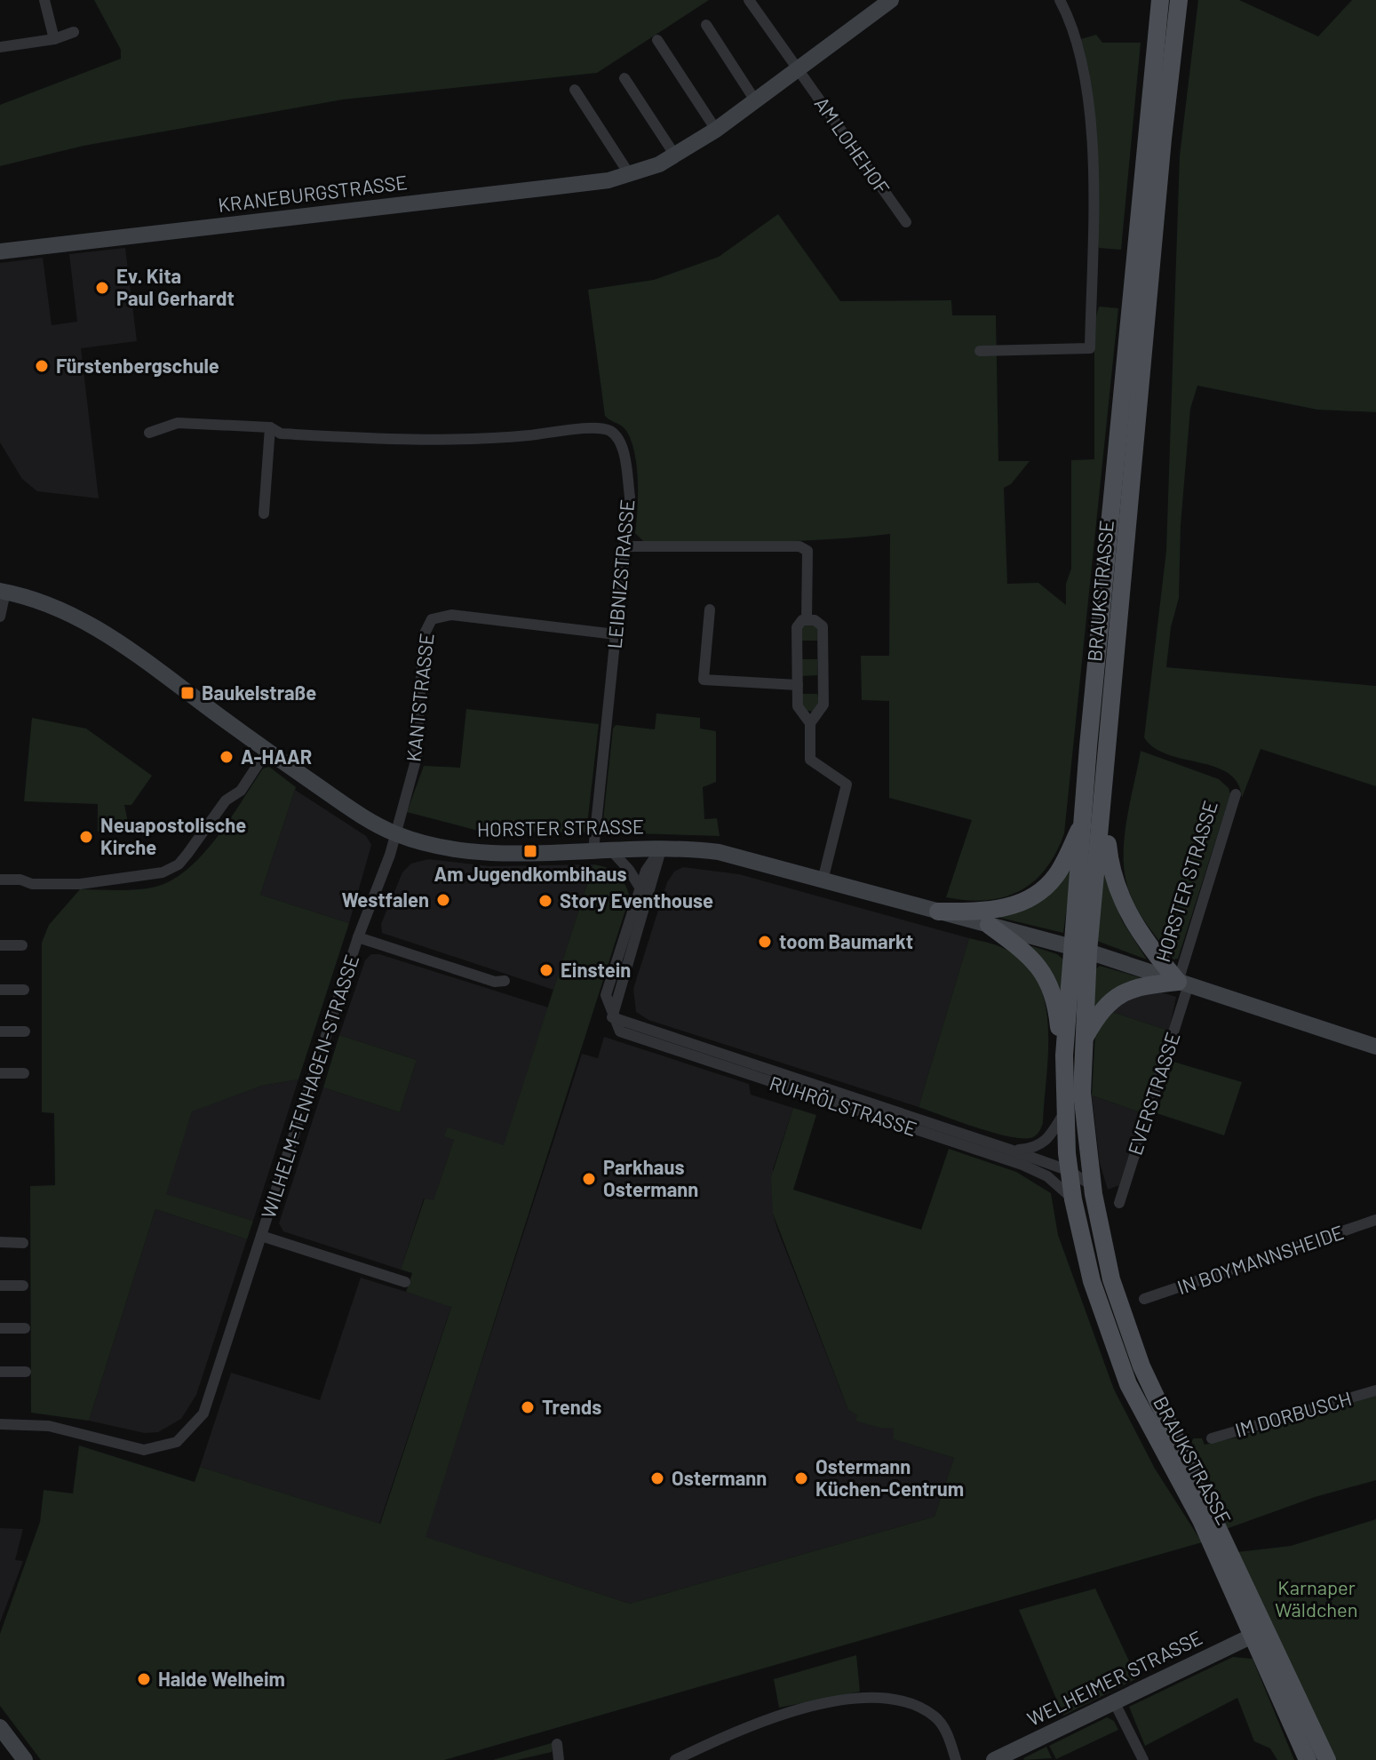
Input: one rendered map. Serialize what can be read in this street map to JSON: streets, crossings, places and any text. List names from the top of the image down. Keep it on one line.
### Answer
{"streets":{"main road":["KRANEBURGSTRASSE","BRAUKSTRASSE","HORSTER STRASSE","WELHEIMER STRASSE"],"street":["AM LOHEHOF","LEIBNIZSTRASSE","KANTSTRASSE","WILHELM-TENHAGEN-STRASSE","EVERSTRASSE","RUHRÖLSTRASSE","IN BOYMANNSHEIDE","IM DORBUSCH"]},"crossings":[["AM LOHEHOF","KRANEBURGSTRASSE"],["LEIBNIZSTRASSE","KANTSTRASSE"],["LEIBNIZSTRASSE","HORSTER STRASSE"],["BRAUKSTRASSE","HORSTER STRASSE"],["BRAUKSTRASSE","RUHRÖLSTRASSE"],["BRAUKSTRASSE","WELHEIMER STRASSE"],["KANTSTRASSE","HORSTER STRASSE"],["KANTSTRASSE","WILHELM-TENHAGEN-STRASSE"],["HORSTER STRASSE","WILHELM-TENHAGEN-STRASSE"],["HORSTER STRASSE","EVERSTRASSE"]],"parks":["Karnaper Wäldchen"],"places":{"other":["Ev. Kita Paul Gerhardt","Fürstenbergschule","A-HAAR","Neuapostolische Kirche","Westfalen","Story Eventhouse","toom Baumarkt","Einstein","Parkhaus Ostermann","Trends","Ostermann","Ostermann Küchen-Centrum","Halde Welheim"],"transit":["Baukelstraße","Am Jugendkombihaus"]}}
